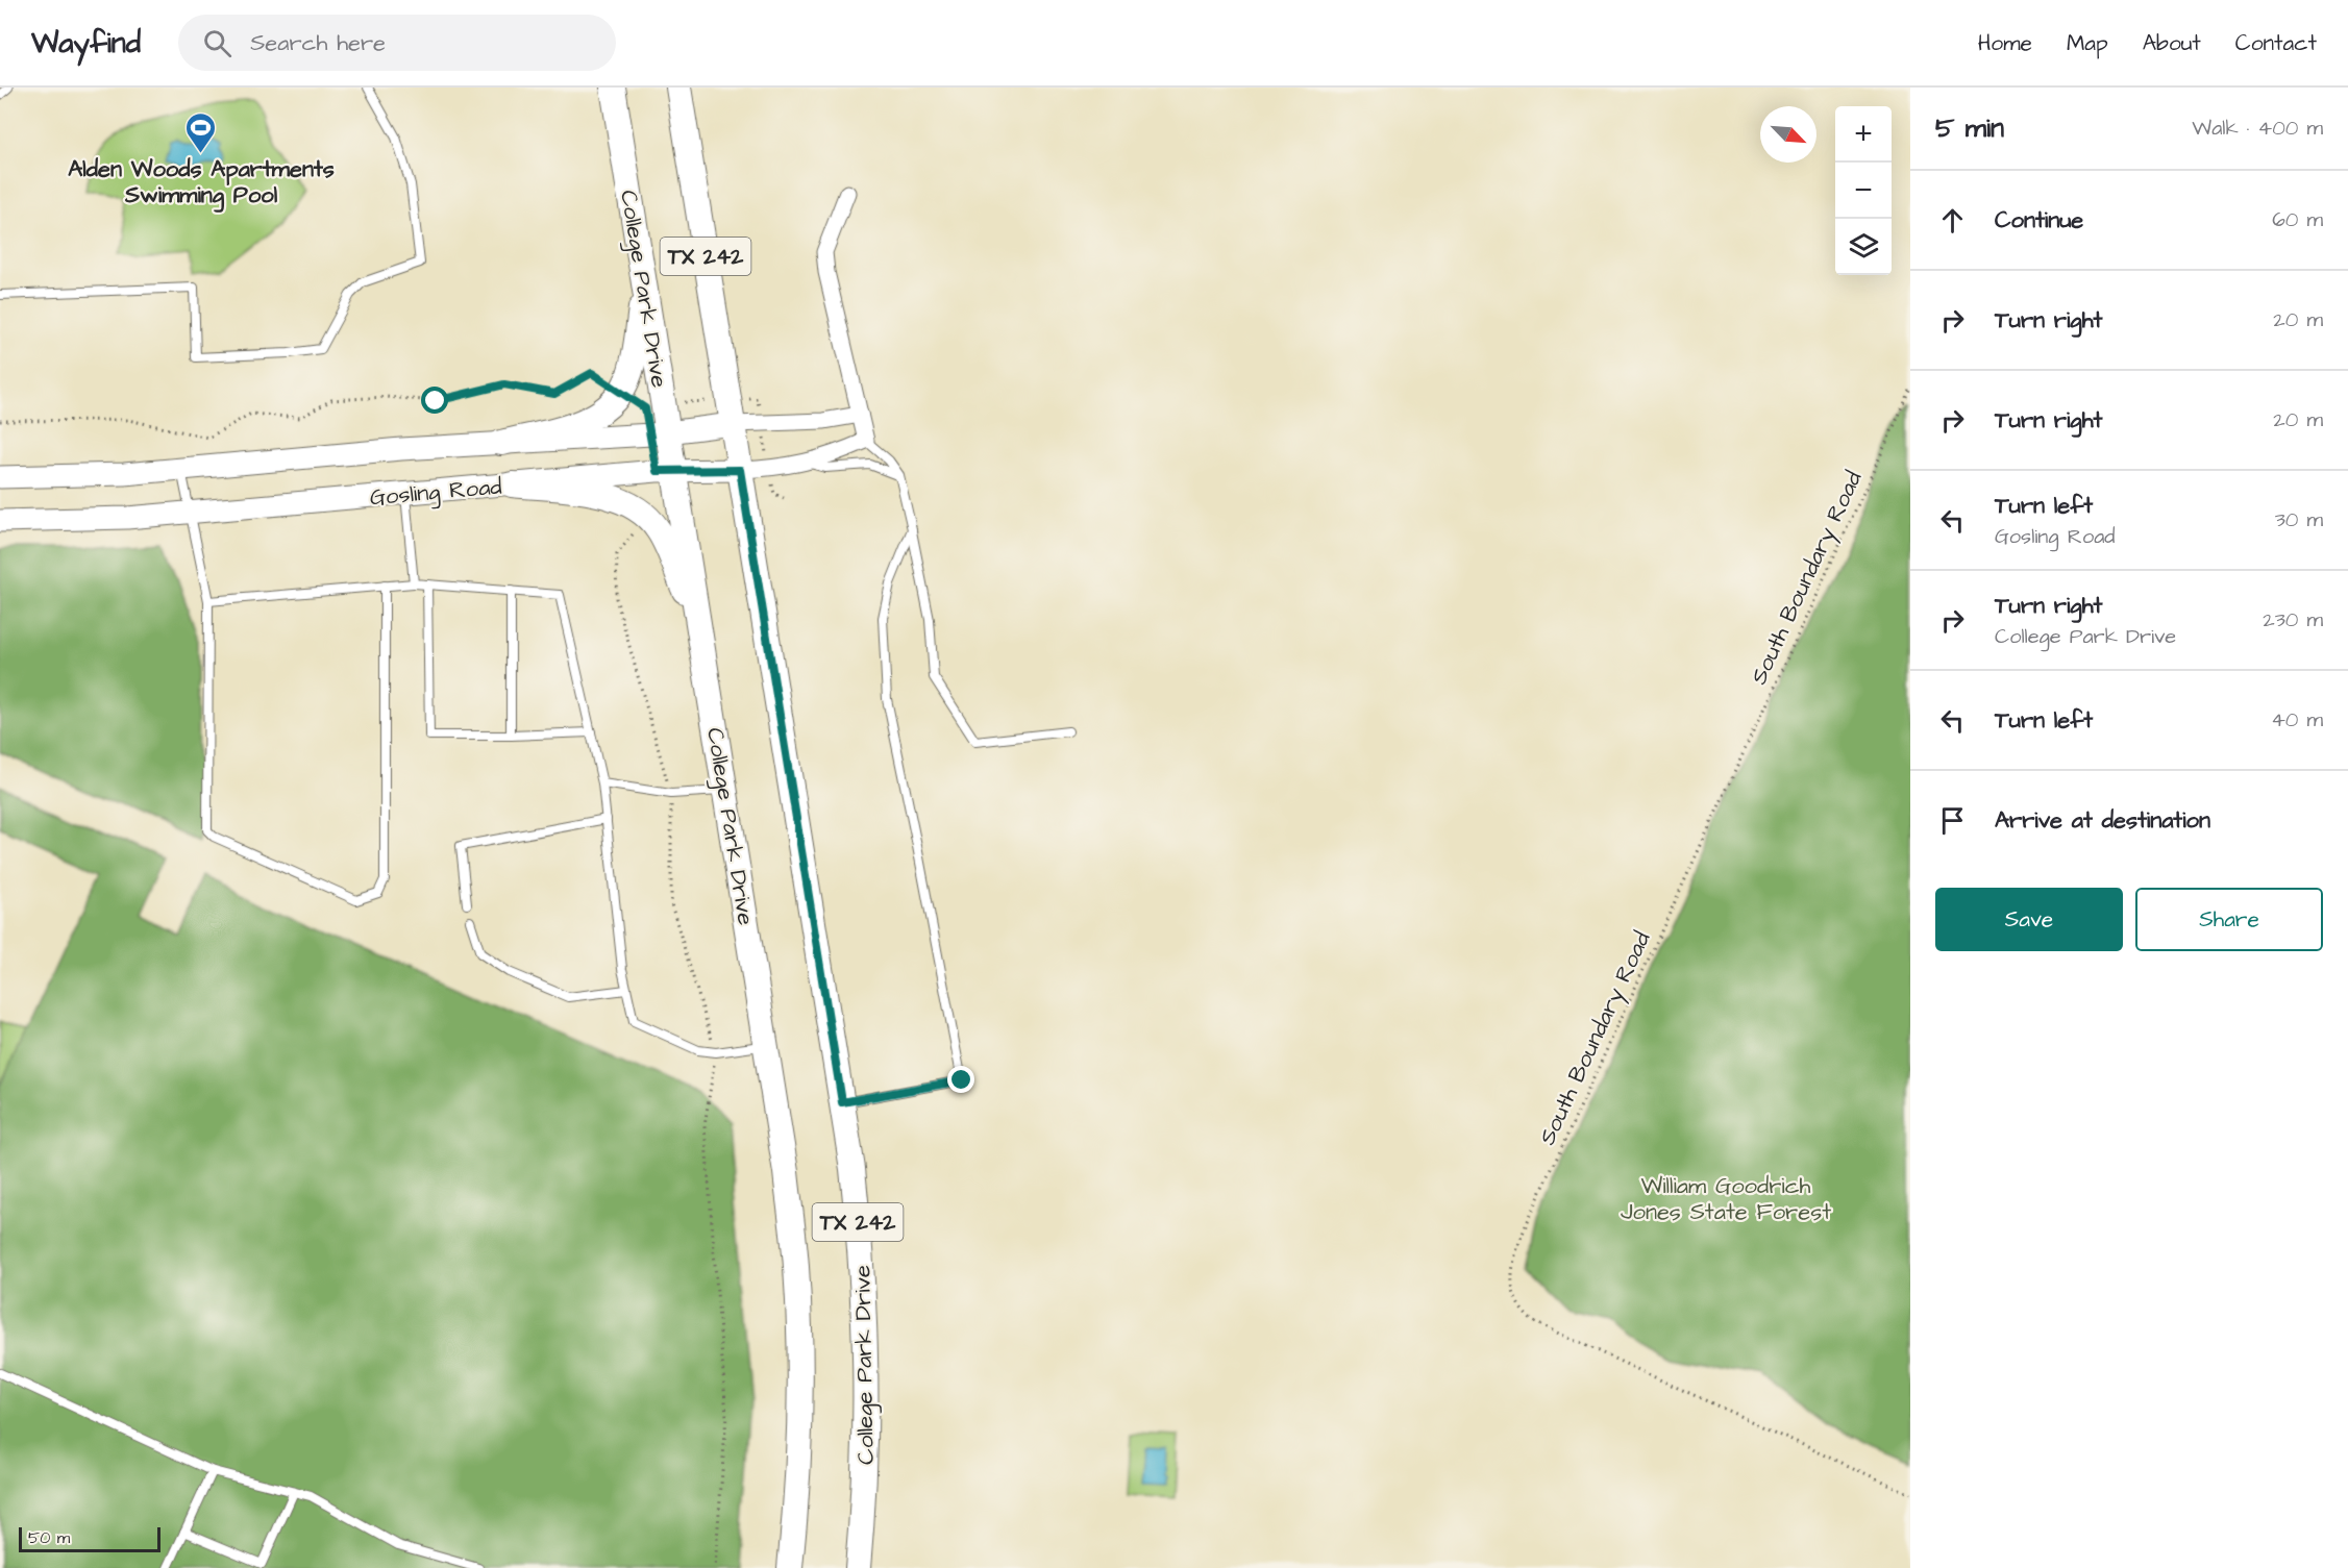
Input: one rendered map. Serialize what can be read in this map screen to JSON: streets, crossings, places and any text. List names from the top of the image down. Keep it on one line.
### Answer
{"streets":{"main road":["TX 242","College Park Drive","Gosling Road"],"path":["South Boundary Road"]},"crossings":[["College Park Drive","Gosling Road"]],"parks":["William Goodrich Jones State Forest"],"places":{"sports":["Alden Woods Apartments Swimming Pool"]},"scale_bar":"50 m","north":"bottom right","page":{"header":"Wayfind","search":"Search here","nav":["Home","Map","About","Contact"],"heading":["5 min","Walk · 400 m"],"map_buttons":["+","−"],"list":[["Continue","60 m"],["Turn right","20 m"],["Turn right","20 m"],["Turn left","Gosling Road","30 m"],["Turn right","College Park Drive","230 m"],["Turn left","40 m"],"Arrive at destination"],"buttons":["Save","Share"],"scale":"50 m"}}
